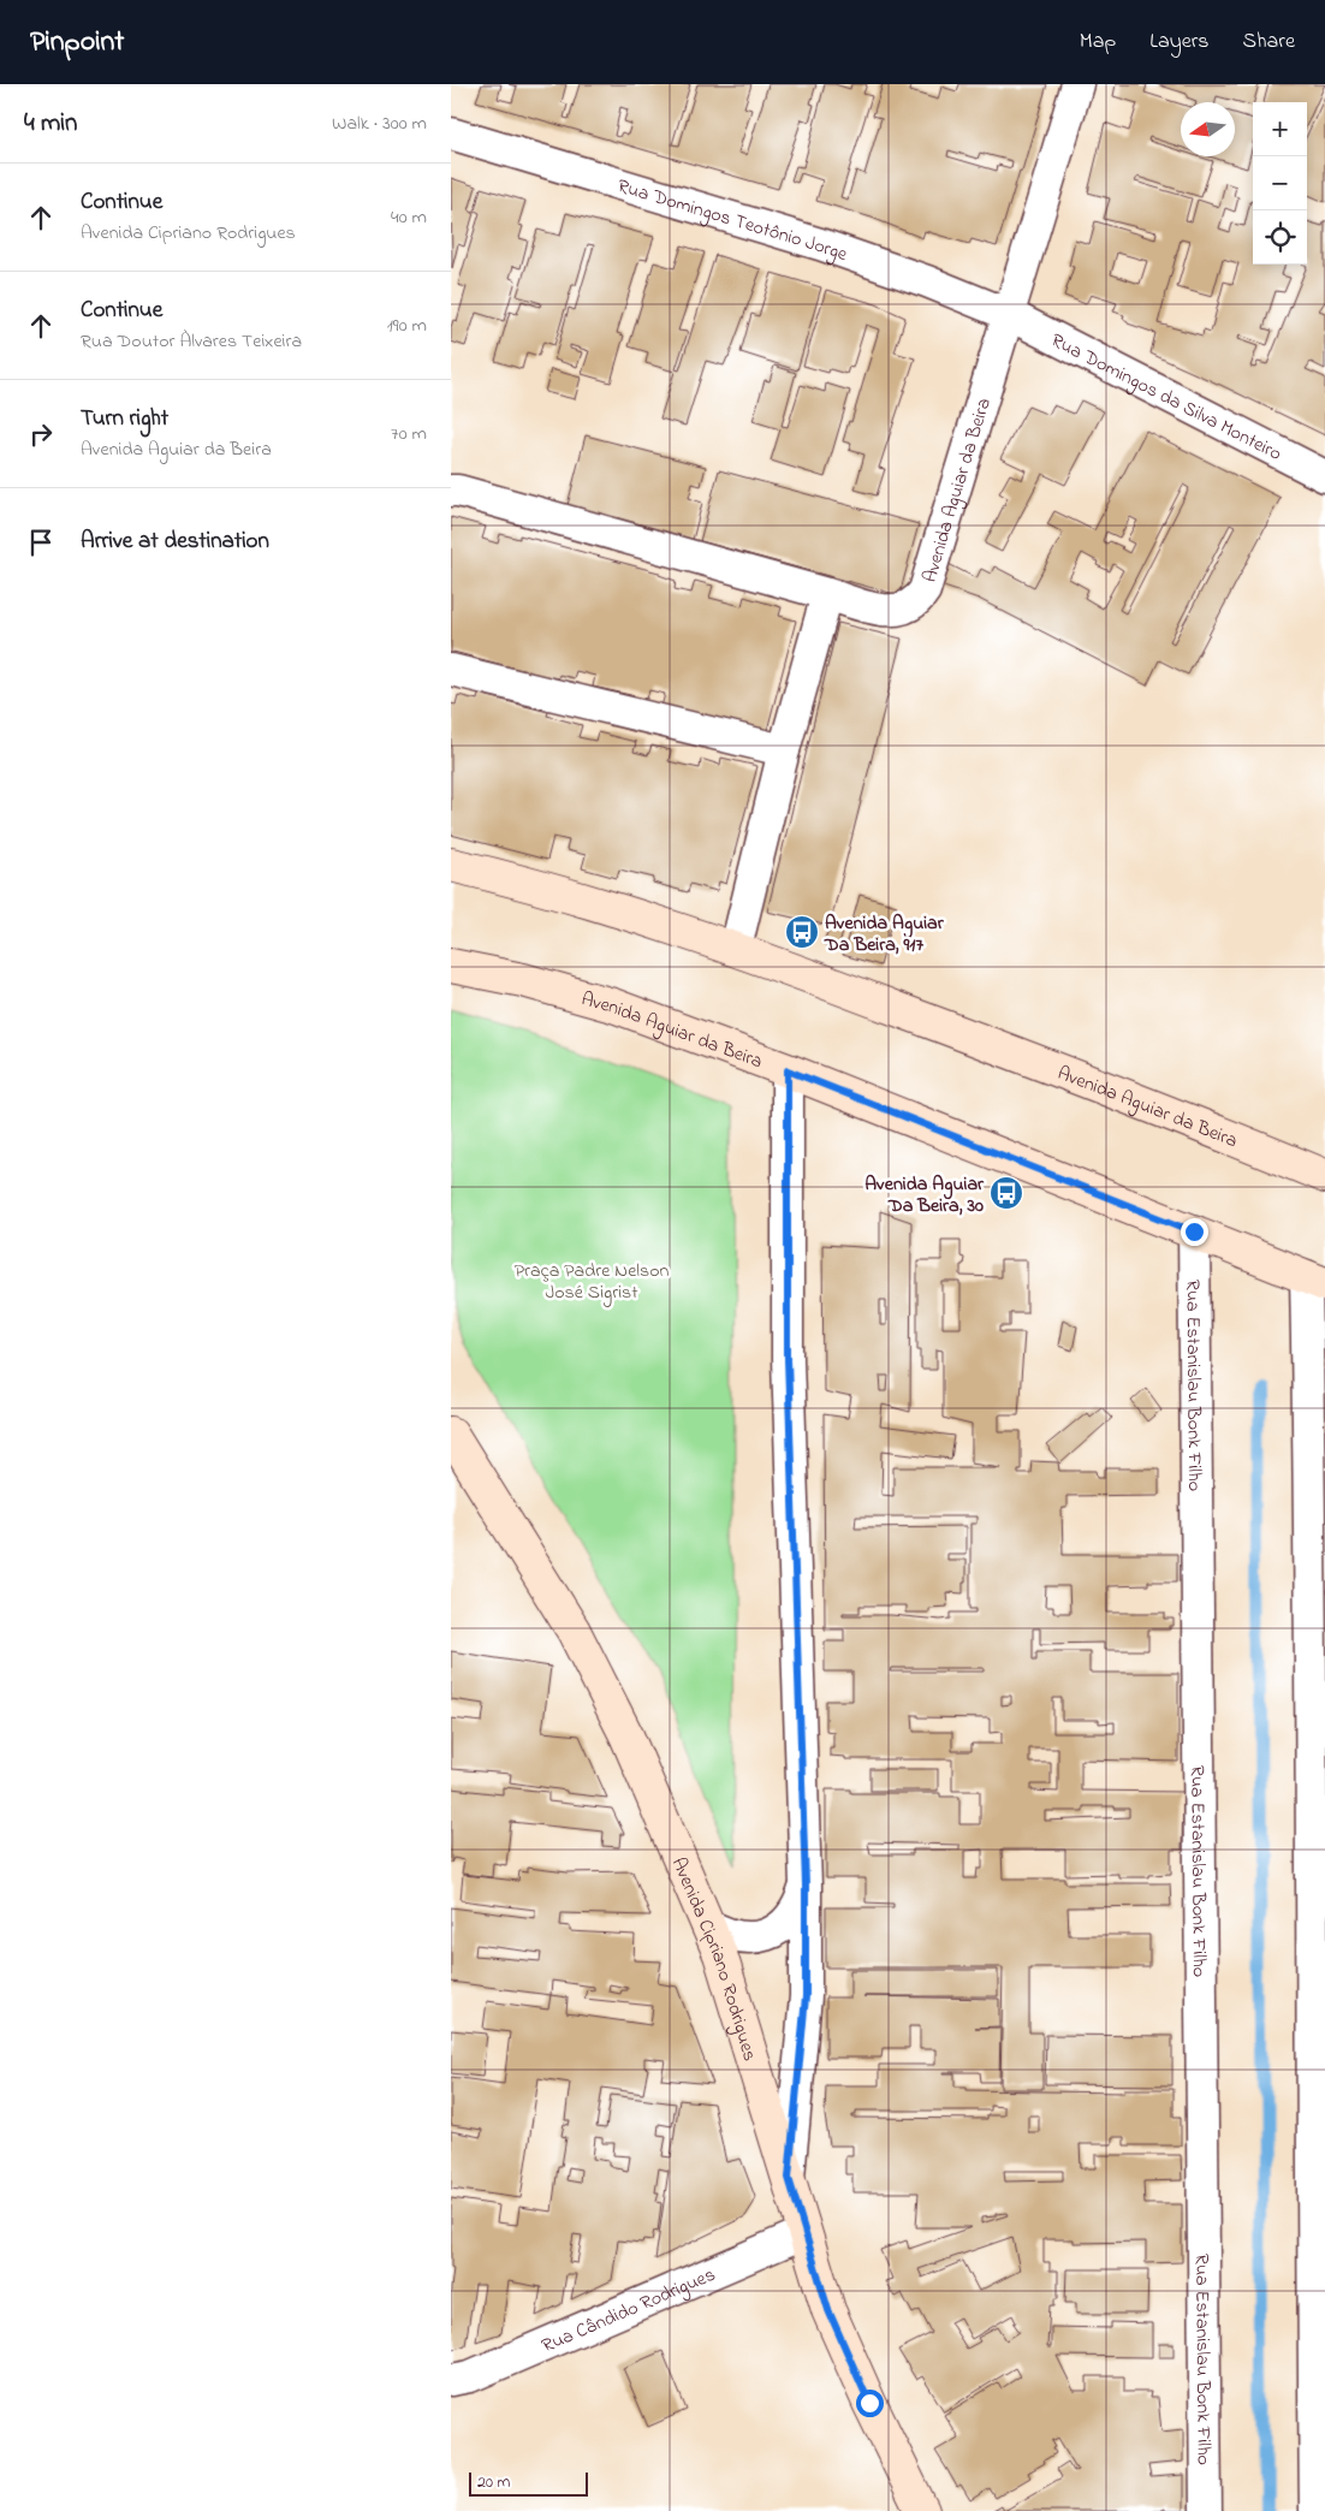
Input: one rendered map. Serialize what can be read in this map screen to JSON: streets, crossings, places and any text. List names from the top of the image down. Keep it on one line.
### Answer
{"streets":{"main road":["Avenida Aguiar da Beira","Avenida Cipriano Rodrigues"],"street":["Rua Domingos Teotônio Jorge","Rua Domingos da Silva Monteiro","Rua Estanislau Bonk Filho","Rua Cândido Rodrigues"]},"crossings":[["Rua Domingos Teotônio Jorge","Rua Domingos da Silva Monteiro"],["Rua Domingos Teotônio Jorge","Avenida Aguiar da Beira"],["Rua Domingos da Silva Monteiro","Avenida Aguiar da Beira"],["Avenida Aguiar da Beira","Rua Estanislau Bonk Filho"],["Avenida Cipriano Rodrigues","Rua Cândido Rodrigues"]],"parks":["Praça Padre Nelson José Sigrist"],"places":{"bus stop":["Avenida Aguiar Da Beira, 917","Avenida Aguiar Da Beira, 30"]},"scale_bar":"20 m","north":"left","page":{"header":"Pinpoint","nav":["Map","Layers","Share"],"heading":["4 min","Walk · 300 m"],"map_buttons":["+","−"],"list":[["Continue","Avenida Cipriano Rodrigues","40 m"],["Continue","Rua Doutor Àlvares Teixeira","190 m"],["Turn right","Avenida Aguiar da Beira","70 m"],"Arrive at destination"],"scale":"20 m"}}
